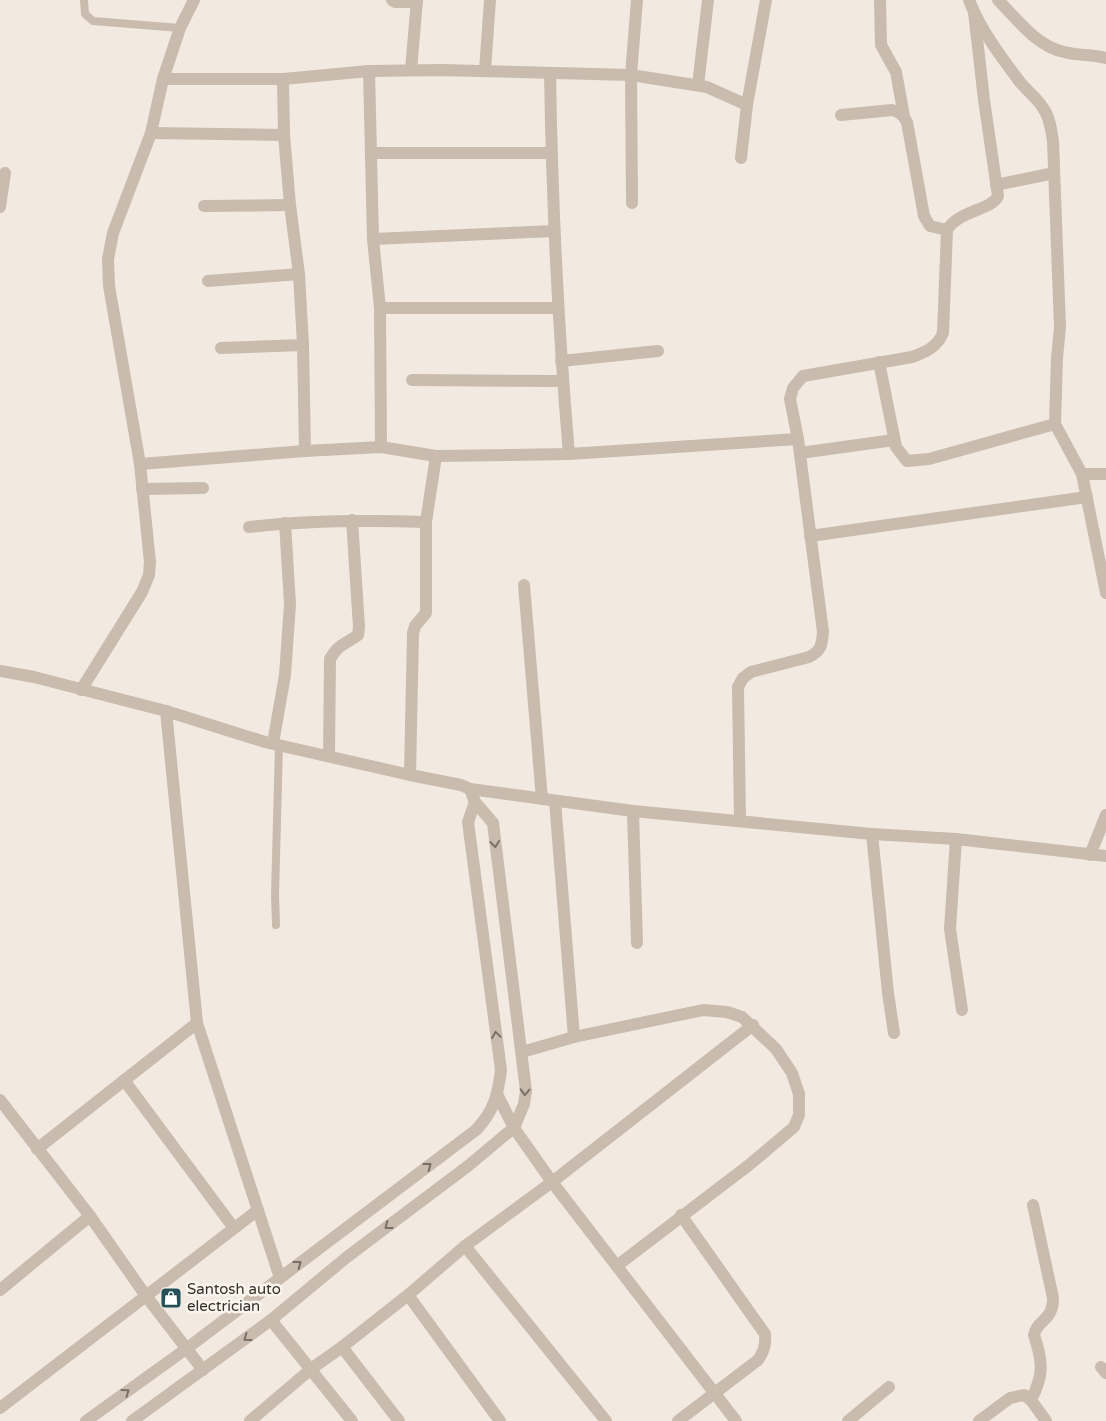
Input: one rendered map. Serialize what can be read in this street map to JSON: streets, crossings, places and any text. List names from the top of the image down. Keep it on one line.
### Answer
{"places":{"shop":["Santosh auto electrician"]}}
